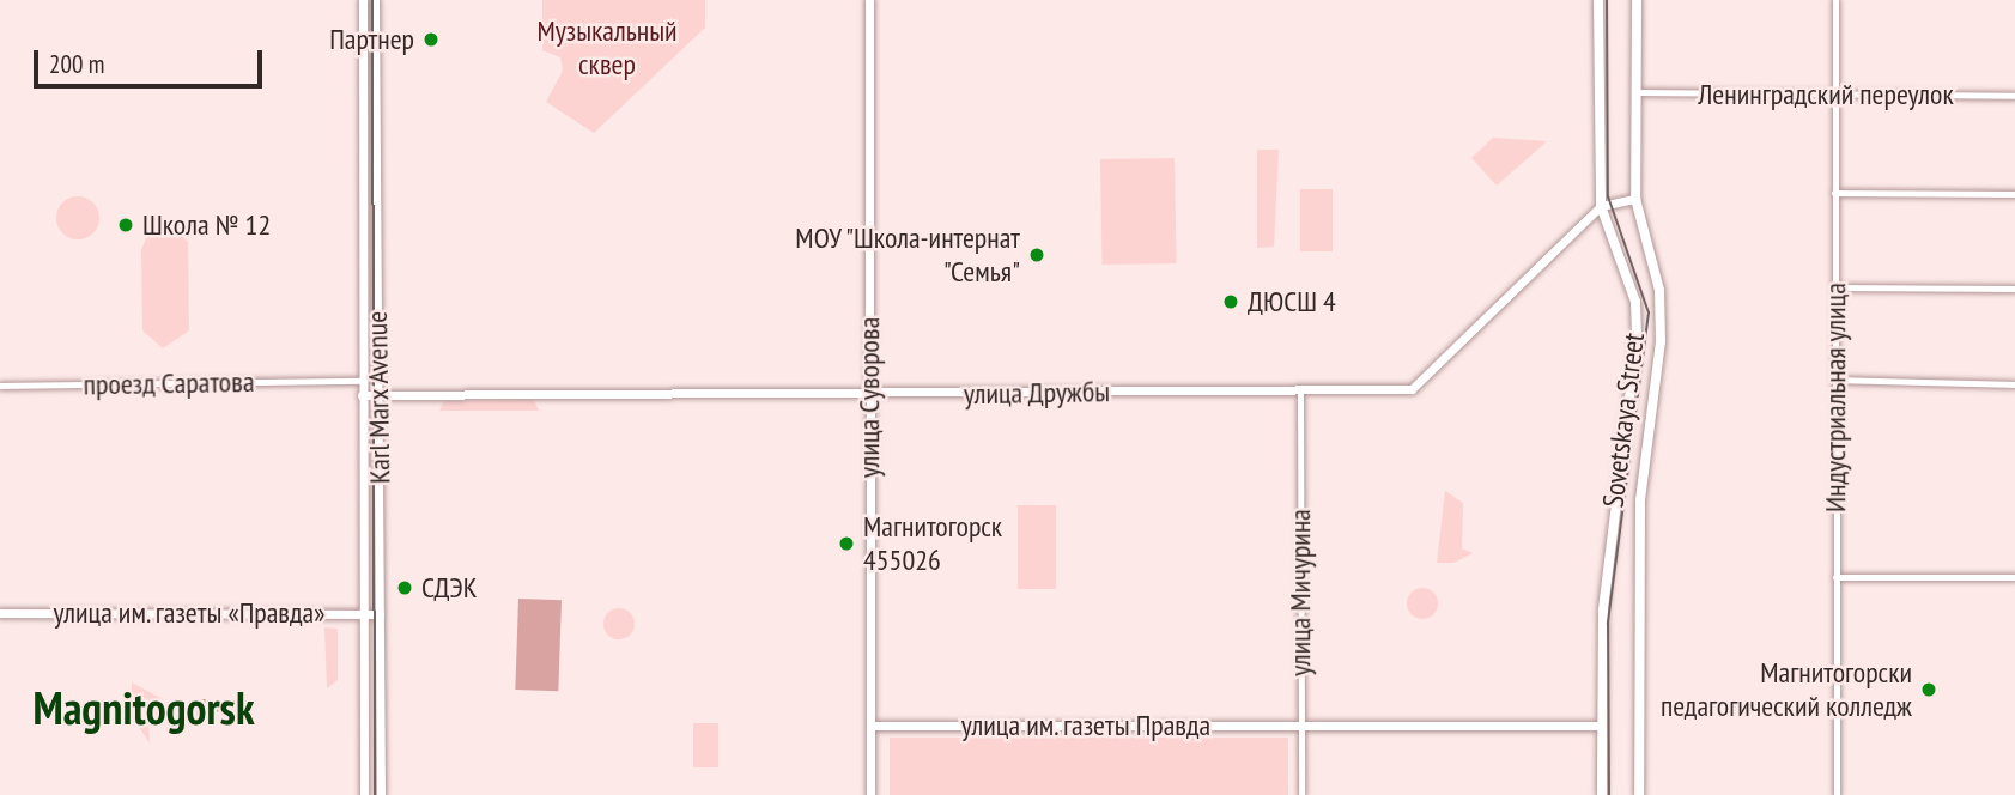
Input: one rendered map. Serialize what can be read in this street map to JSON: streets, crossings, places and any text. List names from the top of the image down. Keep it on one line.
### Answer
{"streets":{"main road":["Sovetskaya Street"],"street":["Ленинградский переулок","проезд Саратова","улица Дружбы","Karl Marx Avenue","улица Суворова","Индустриальная улица","улица Мичурина","улица им. газеты «Правда»","улица им. газеты Правда"]},"crossings":[["Ленинградский переулок","Индустриальная улица"],["Ленинградский переулок","Sovetskaya Street"],["проезд Саратова","Karl Marx Avenue"],["улица Дружбы","Karl Marx Avenue"],["улица Дружбы","улица Суворова"],["улица Дружбы","Sovetskaya Street"],["улица Дружбы","улица Мичурина"],["Karl Marx Avenue","улица им. газеты «Правда»"],["улица Суворова","улица им. газеты Правда"],["улица Мичурина","улица им. газеты Правда"]],"districts":["Magnitogorsk"],"parks":["Музыкальный сквер"],"places":["Партнер","Школа № 12","МОУ \"Школа-интернат \"Семья\"","ДЮСШ 4","Магнитогорск 455026","СДЭК","Магнитогорски педагогический колледж"],"scale_bar":"200 m"}
